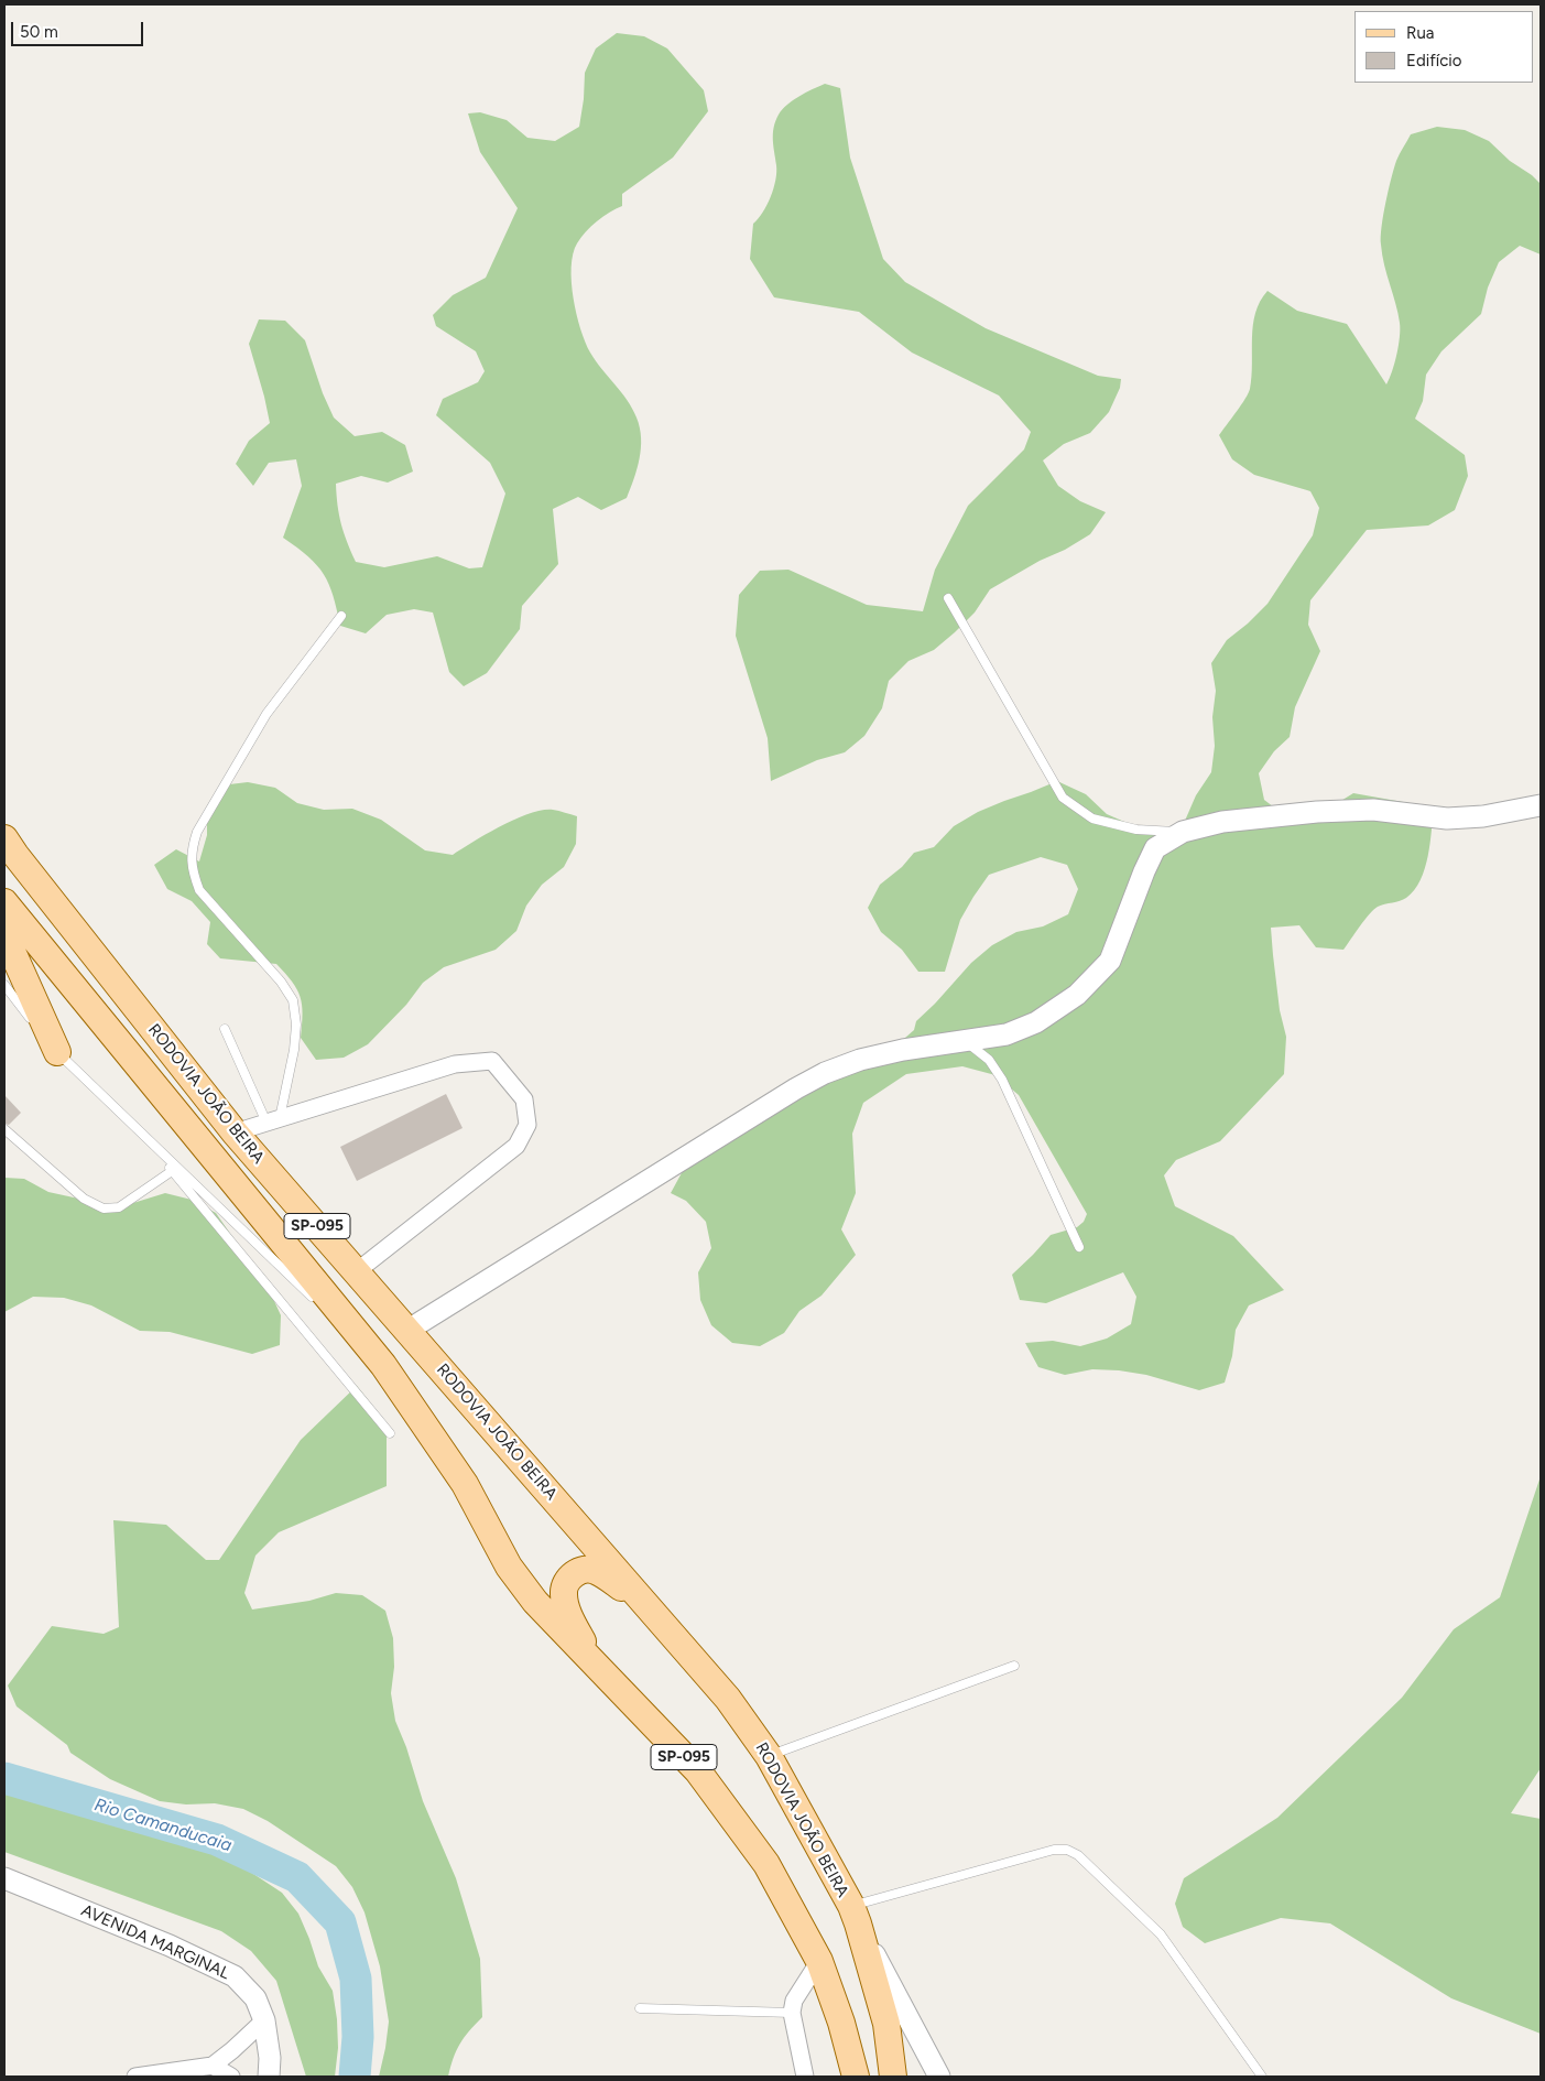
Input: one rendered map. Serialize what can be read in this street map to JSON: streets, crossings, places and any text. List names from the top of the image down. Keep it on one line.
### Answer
{"streets":{"main road":["RODOVIA JOÃO BEIRA","SP-095"],"street":["AVENIDA MARGINAL"]},"water":["Rio Camanducaia"],"legend":["Rua","Edifício"],"scale_bar":"50 m"}
